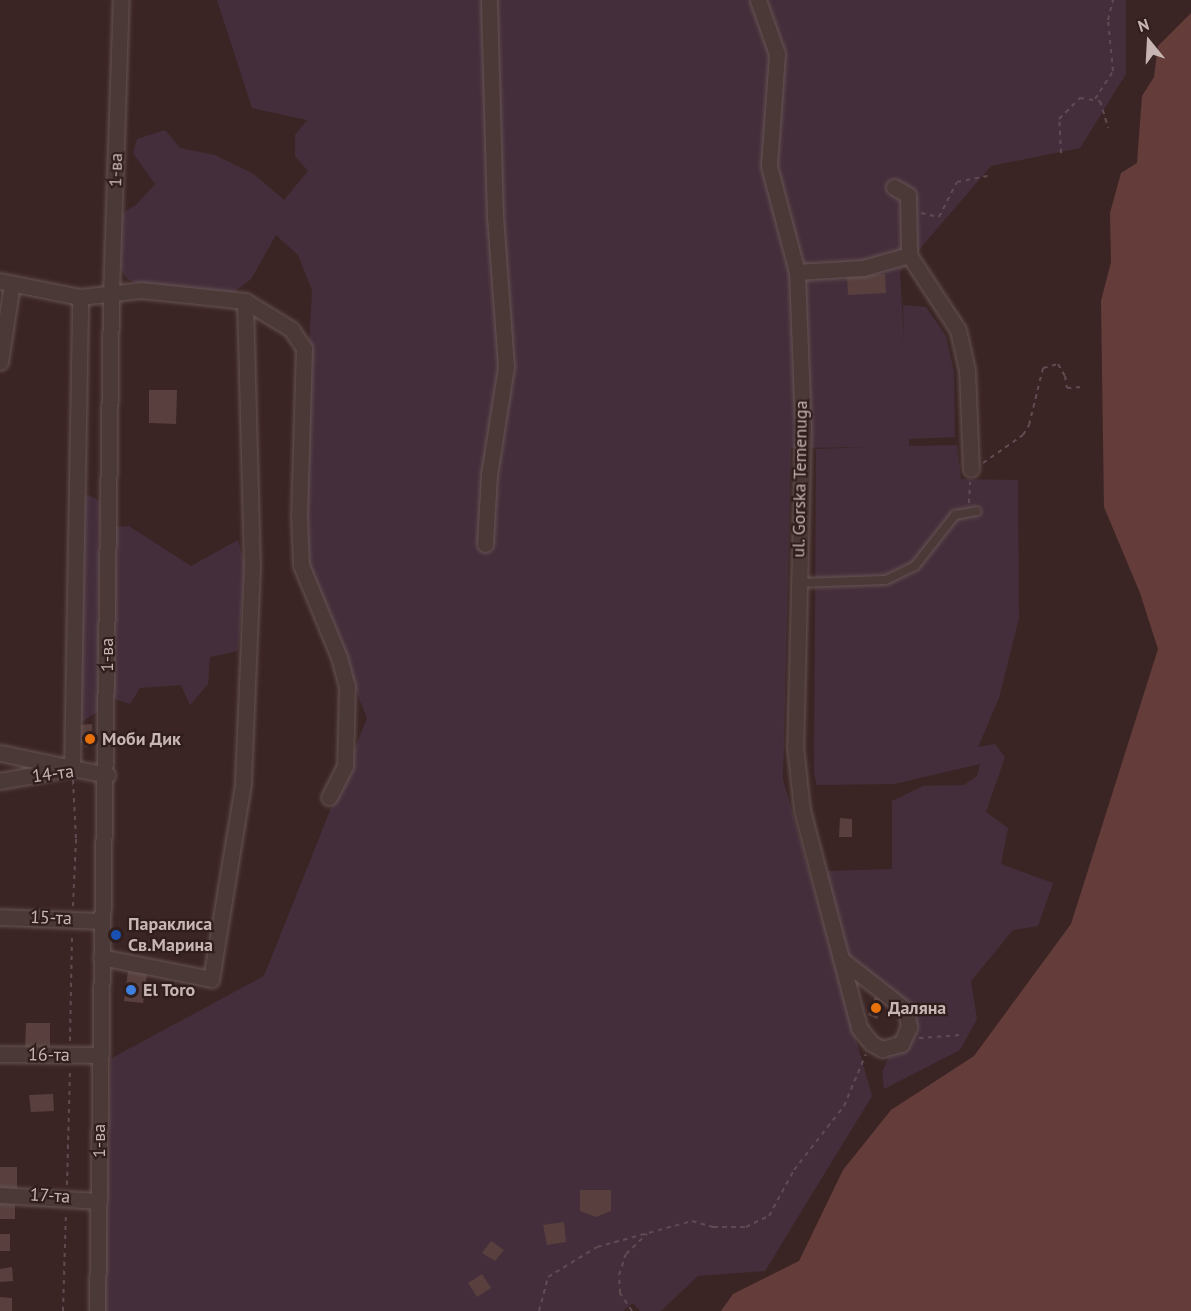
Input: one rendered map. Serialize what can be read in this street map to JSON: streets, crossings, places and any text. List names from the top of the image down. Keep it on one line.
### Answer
{"streets":{"street":["1-ва","ul. Gorska Temenuga","14-та","15-та","16-та","17-та"]},"crossings":[["1-ва","14-та"],["1-ва","15-та"],["1-ва","16-та"],["1-ва","17-та"]],"places":["Моби Дик","Параклиса Св.Марина","El Toro","Даляна"],"north":"top"}
